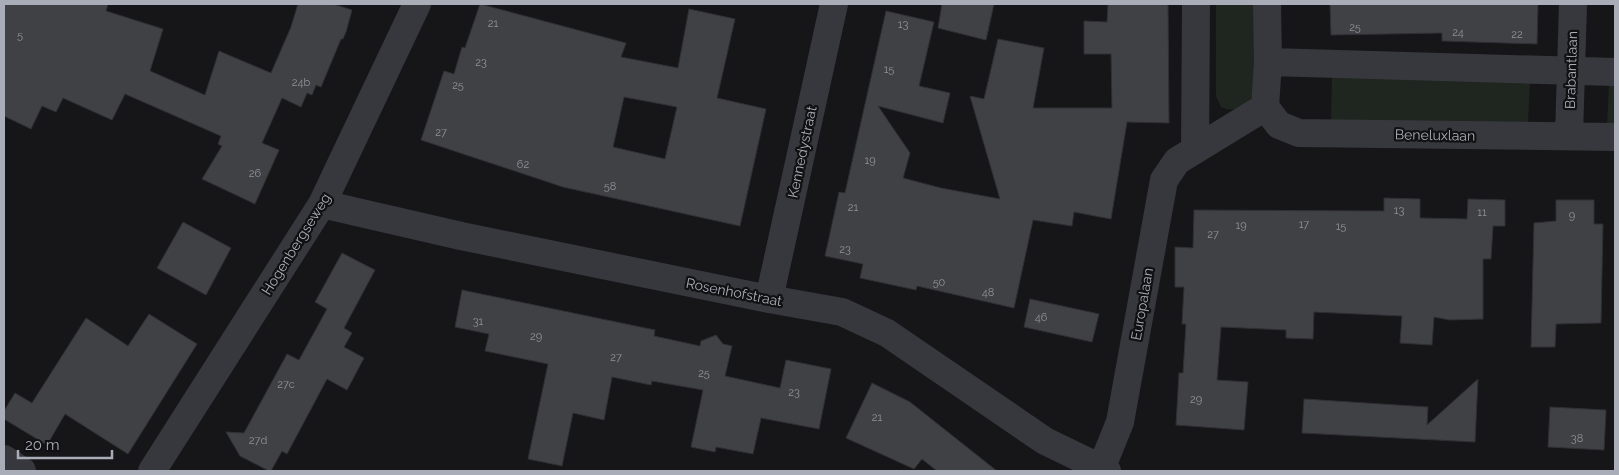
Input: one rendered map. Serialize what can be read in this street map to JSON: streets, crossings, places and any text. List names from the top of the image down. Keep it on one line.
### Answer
{"streets":{"street":["Brabantlaan","Beneluxlaan","Kennedystraat","Hogenbergseweg","Rosenhofstraat","Europalaan"]},"crossings":[["Brabantlaan","Beneluxlaan"],["Beneluxlaan","Europalaan"],["Kennedystraat","Rosenhofstraat"],["Hogenbergseweg","Rosenhofstraat"],["Rosenhofstraat","Europalaan"]],"house_numbers":["21","13","25","24","22","5","23","15","24b","25","27","19","62","26","58","21","13","11","9","17","19","15","27","23","50","48","46","31","29","27","25","27c","23","29","21","38","27d"],"scale_bar":"20 m"}
